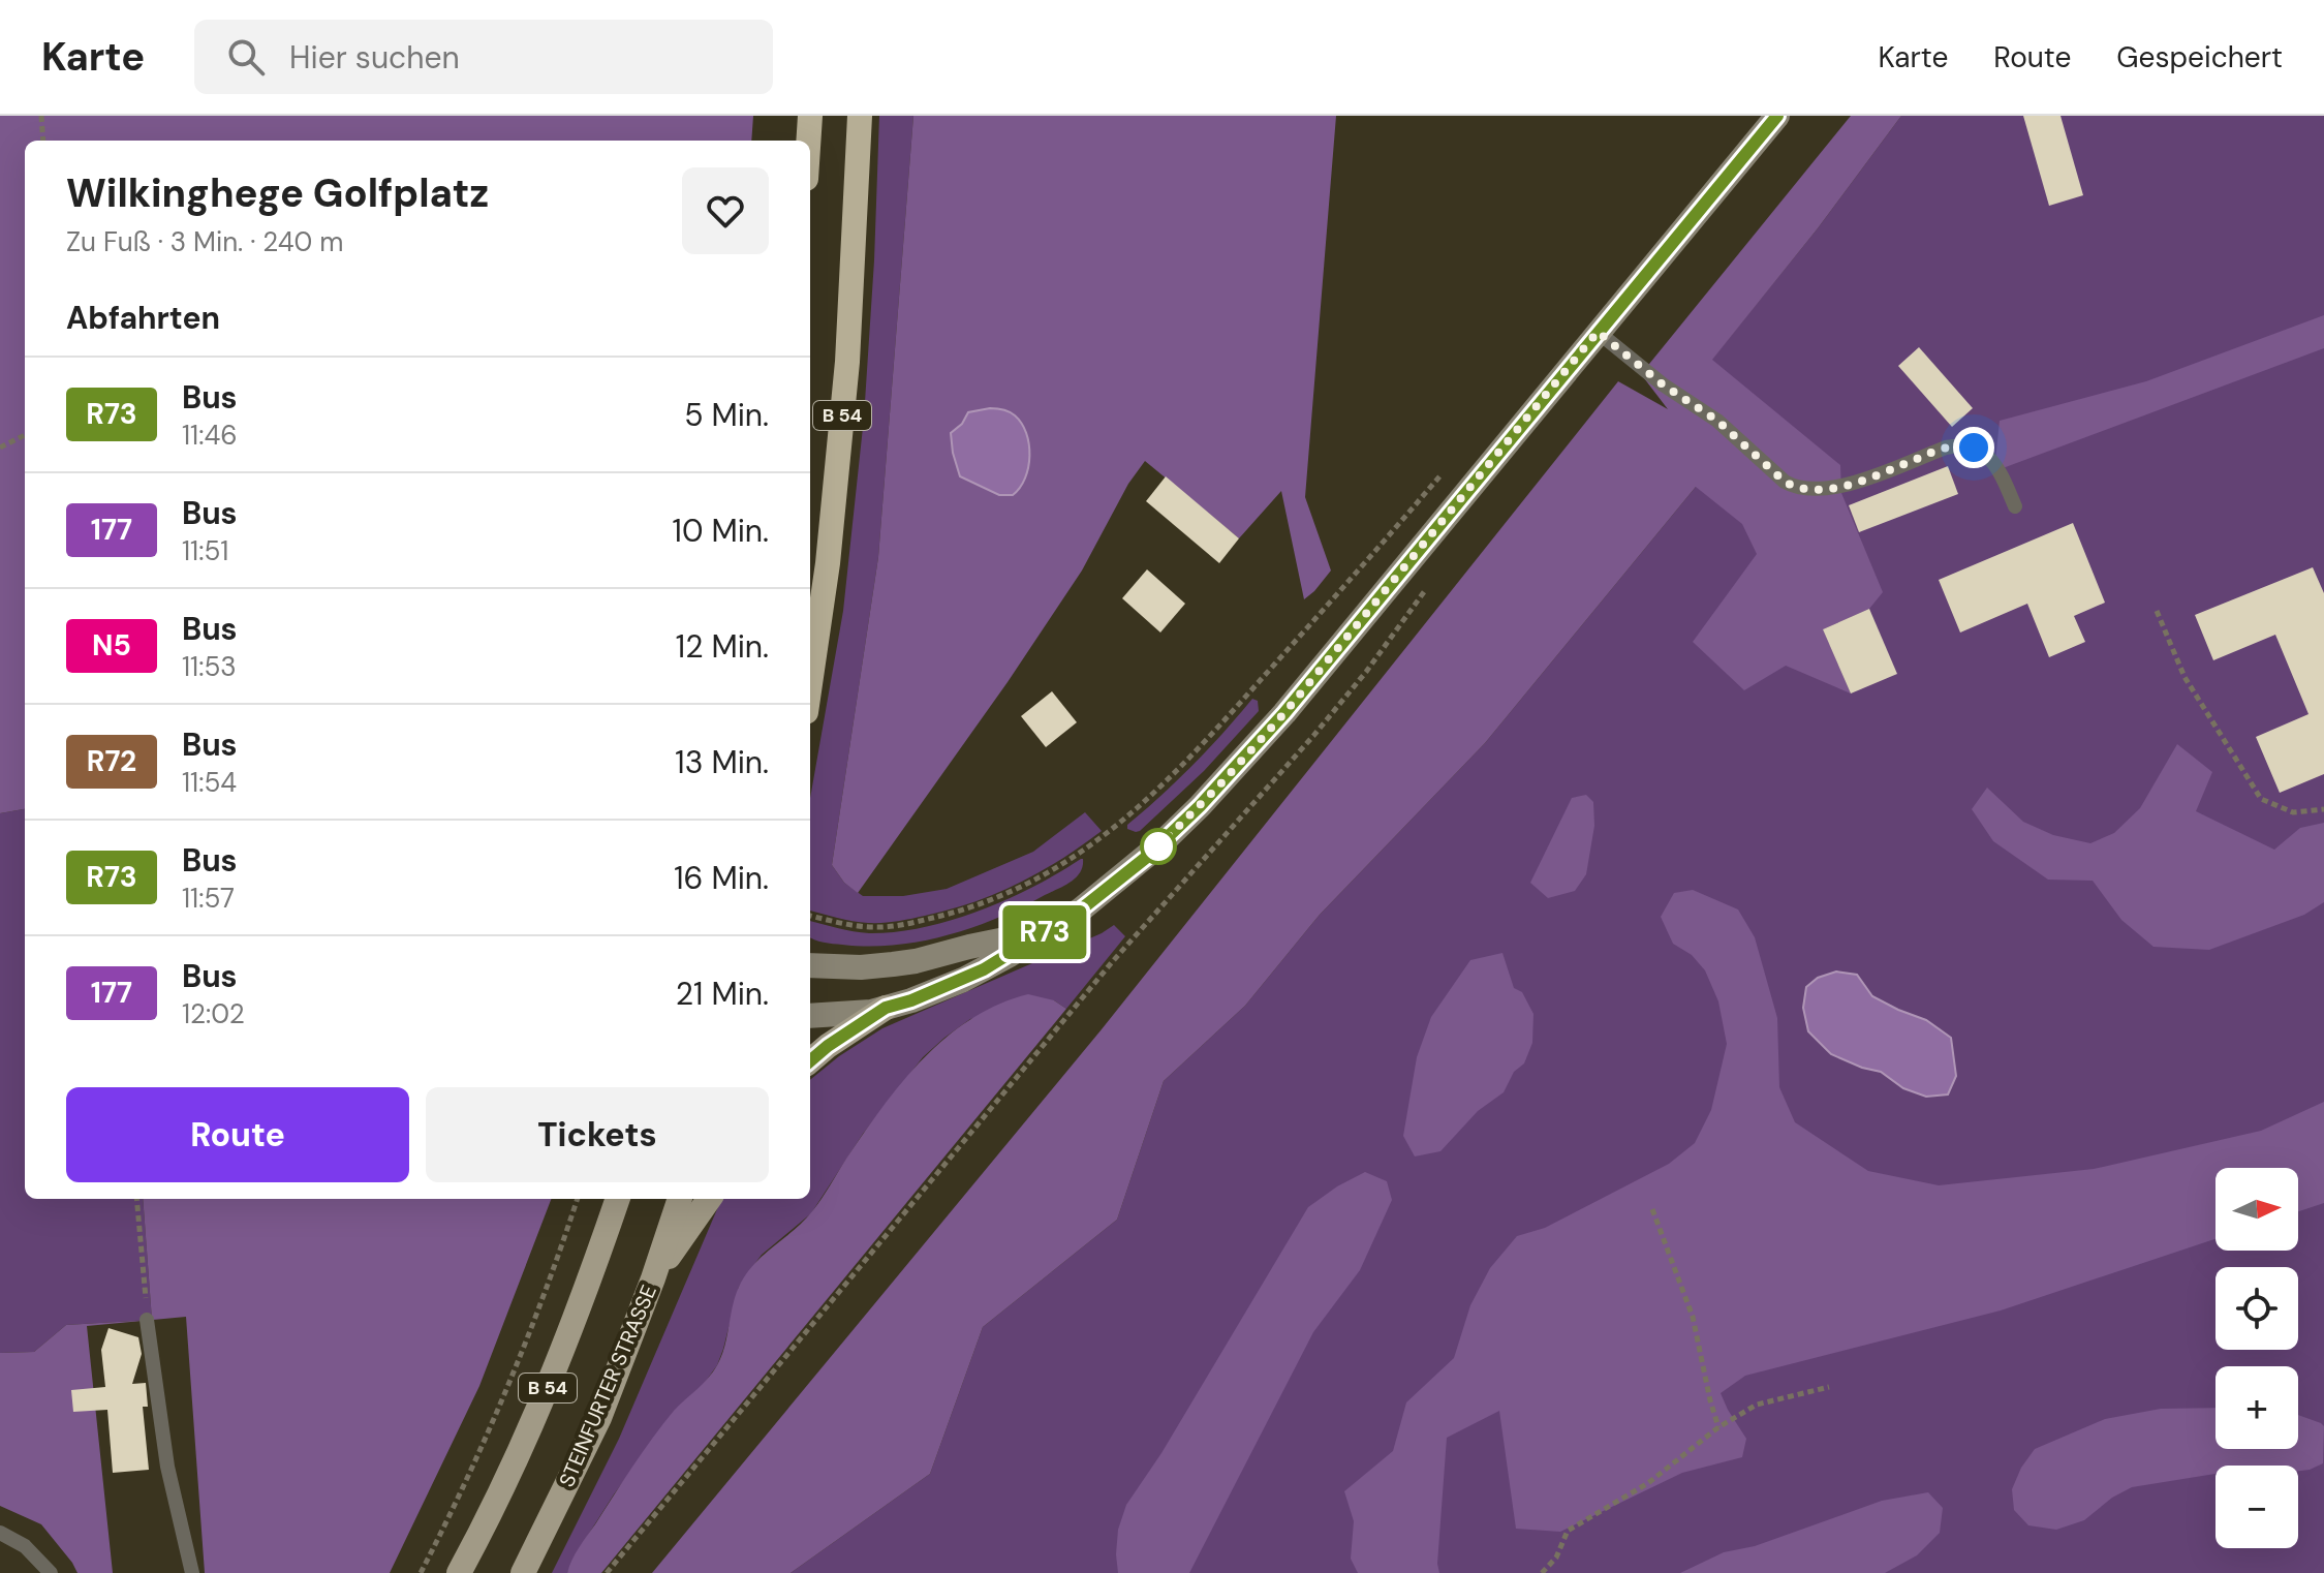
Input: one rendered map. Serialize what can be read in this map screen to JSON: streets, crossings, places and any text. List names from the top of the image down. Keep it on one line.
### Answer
{"streets":{"highway":["B 54"],"main road":["STEINFURTER STRASSE"]},"lines":["bus line R73"],"north":"right","page":{"header":"Karte","search":"Hier suchen","nav":["Karte","Route","Gespeichert"],"on_map":"R73","heading":[["Wilkinghege Golfplatz","Zu Fuß · 3 Min. · 240 m"],"Abfahrten"],"list":[{"mark":"R73","name":"Bus","note":"11:46","value":"5 Min."},{"mark":"177","name":"Bus","note":"11:51","value":"10 Min."},{"mark":"N5","name":"Bus","note":"11:53","value":"12 Min."},{"mark":"R72","name":"Bus","note":"11:54","value":"13 Min."},{"mark":"R73","name":"Bus","note":"11:57","value":"16 Min."},{"mark":"177","name":"Bus","note":"12:02","value":"21 Min."}],"buttons":["Route","Tickets"],"map_buttons":["+","−"]}}
